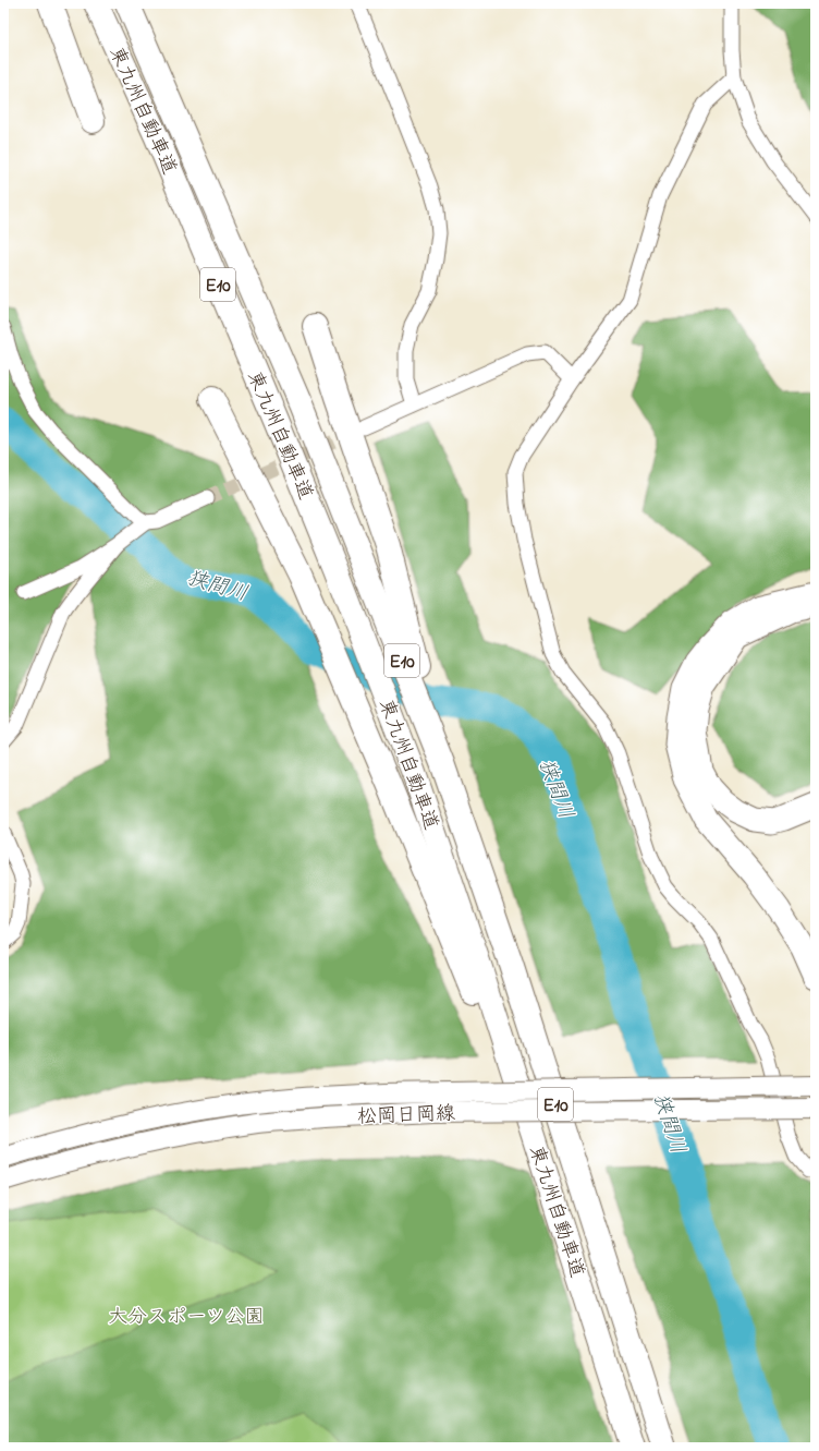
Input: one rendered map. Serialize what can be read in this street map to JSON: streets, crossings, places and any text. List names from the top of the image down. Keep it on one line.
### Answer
{"streets":{"highway":["東九州自動車道","E10"],"main road":["松岡日岡線"]},"water":["狭間川"],"parks":["大分スポーツ公園"]}
